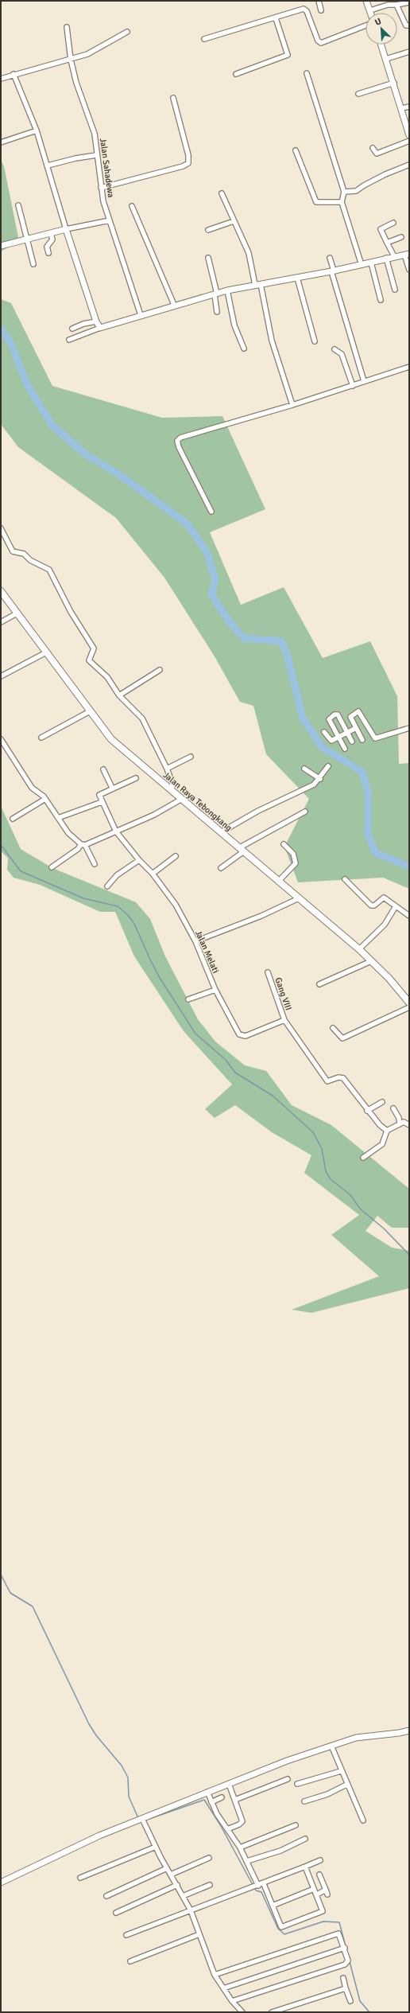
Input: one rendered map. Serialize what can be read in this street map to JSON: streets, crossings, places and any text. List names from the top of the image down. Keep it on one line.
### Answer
{"streets":{"main road":["Jalan Raya Tebongkang"],"street":["Jalan Sahadewa","Jalan Melati","Gang VIII"]},"crossings":[["Jalan Melati","Gang VIII"]],"north":"top left"}
